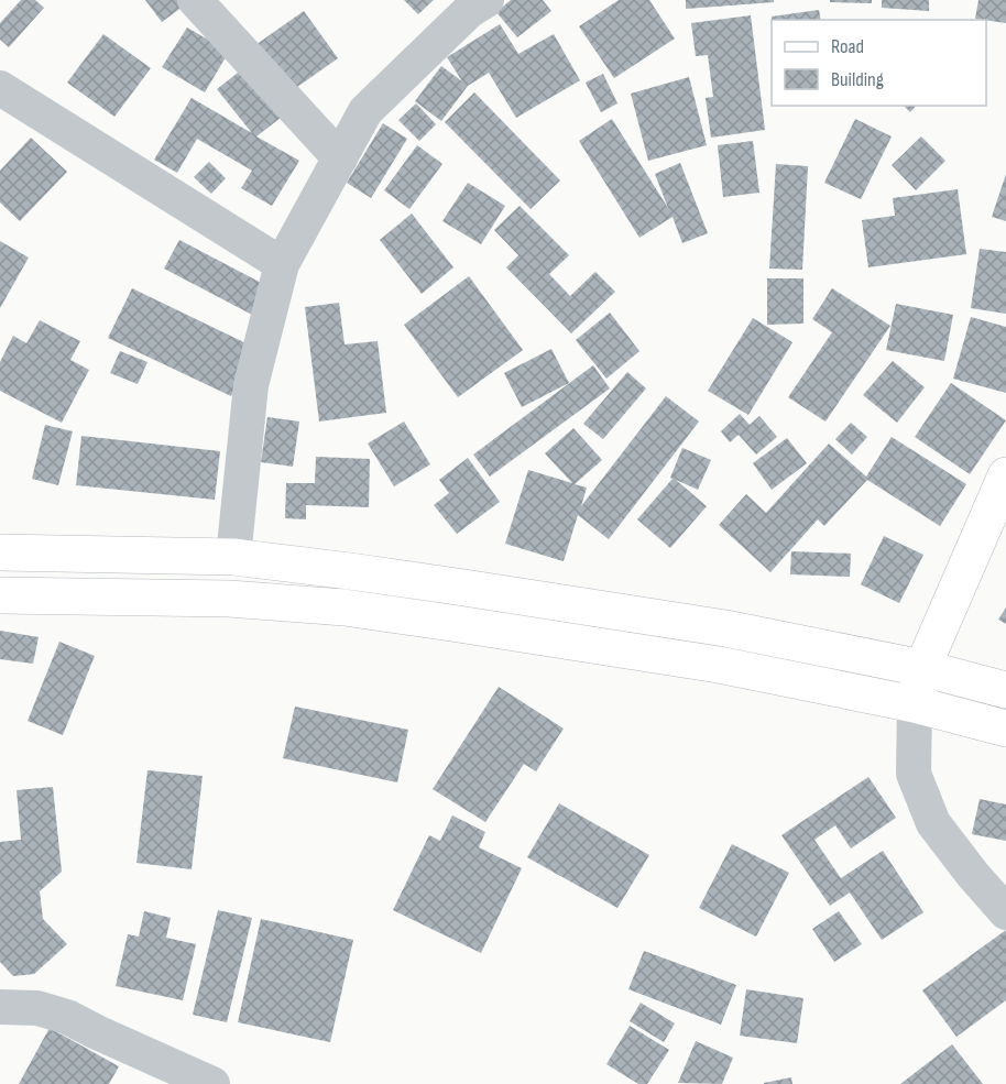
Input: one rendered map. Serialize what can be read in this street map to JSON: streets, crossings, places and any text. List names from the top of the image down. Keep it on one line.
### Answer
{"legend":["Road","Building"]}
